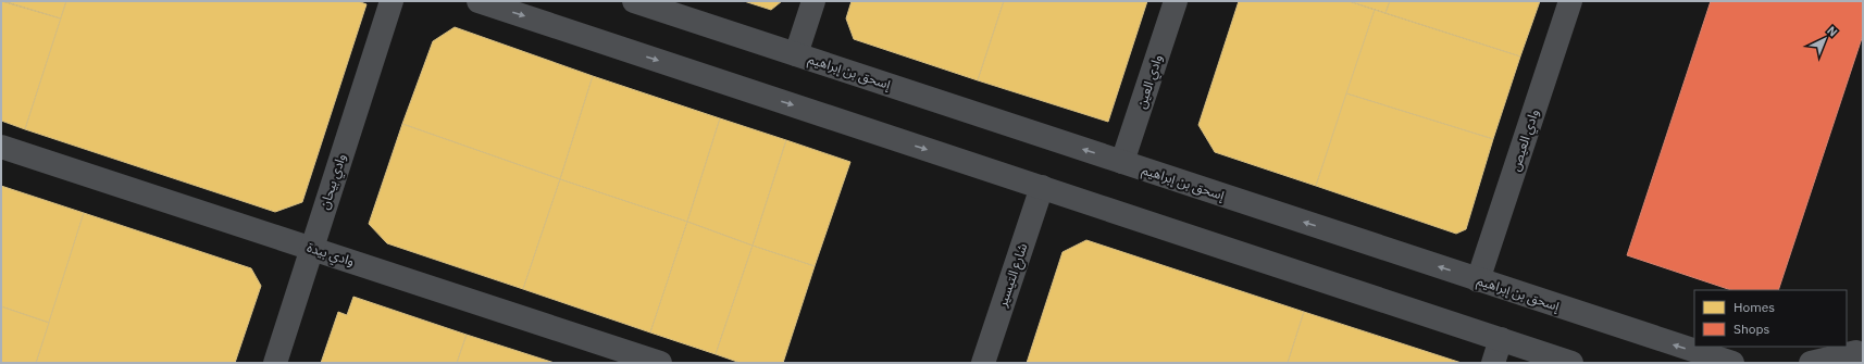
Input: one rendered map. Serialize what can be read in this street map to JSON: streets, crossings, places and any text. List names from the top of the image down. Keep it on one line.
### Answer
{"streets":{"street":["إسحق بن إبراهيم","وادي العين","وادي العيص","وادي بيحان","وادي بيدة","شارع التيسير"]},"crossings":[["إسحق بن إبراهيم","وادي العين"],["إسحق بن إبراهيم","وادي العيص"],["وادي بيحان","وادي بيدة"]],"legend":["Homes","Shops"],"north":"top right"}
